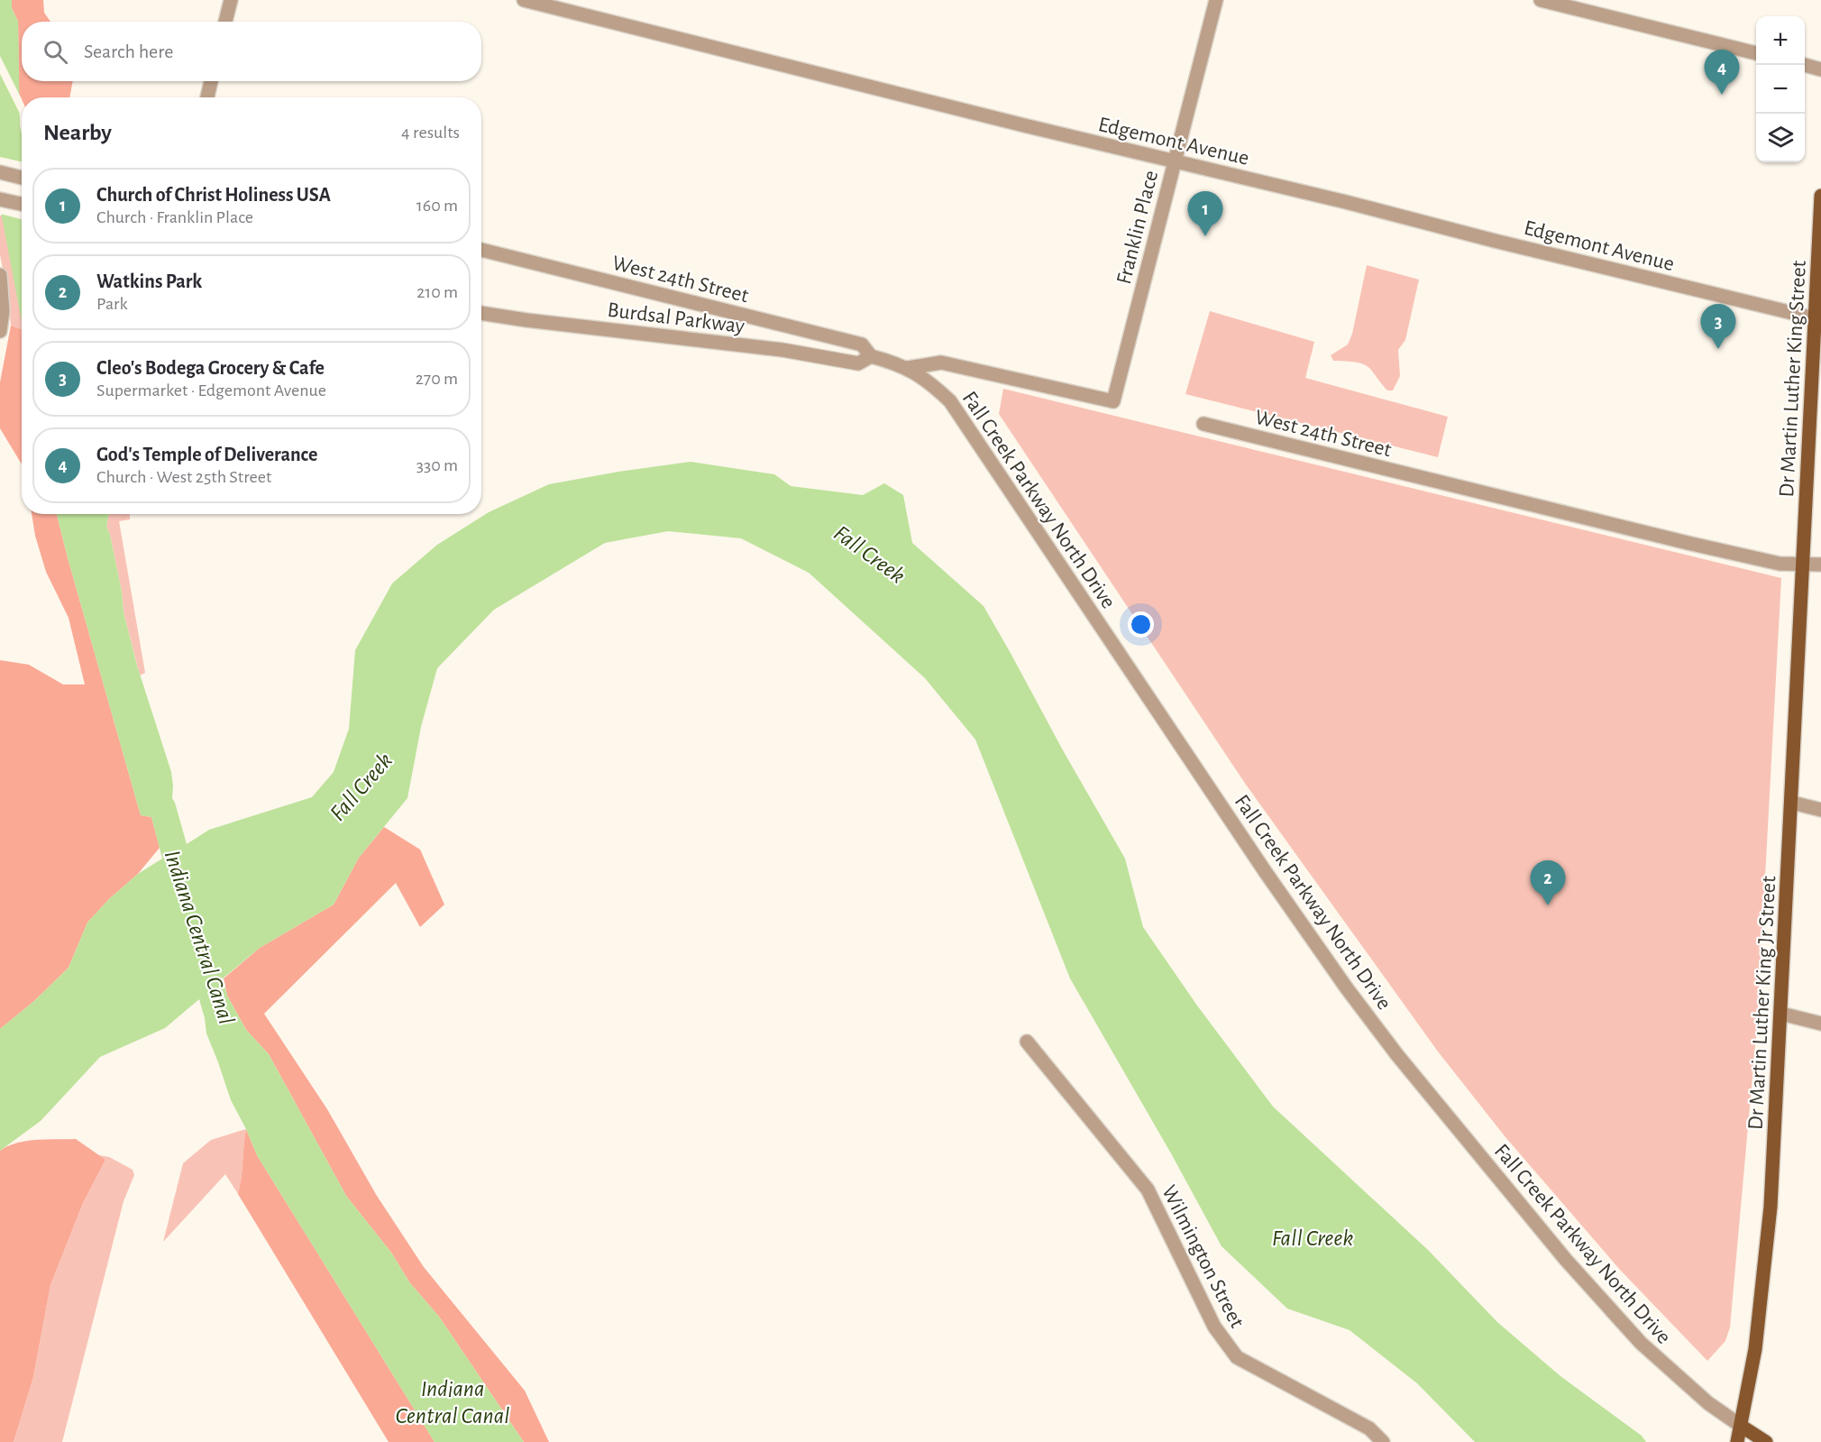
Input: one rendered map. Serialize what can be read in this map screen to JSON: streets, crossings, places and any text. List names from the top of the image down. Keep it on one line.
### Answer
{"streets":{"main road":["Dr Martin Luther King Street","Fall Creek Parkway North Drive","Dr Martin Luther King Jr Street"],"street":["Edgemont Avenue","Franklin Place","West 24th Street","Burdsal Parkway","Wilmington Street"]},"crossings":[["Edgemont Avenue","Franklin Place"],["Edgemont Avenue","Dr Martin Luther King Street"],["Franklin Place","Fall Creek Parkway North Drive"],["West 24th Street","Burdsal Parkway"],["West 24th Street","Dr Martin Luther King Street"],["West 24th Street","Fall Creek Parkway North Drive"],["West 24th Street","Dr Martin Luther King Jr Street"],["Burdsal Parkway","Fall Creek Parkway North Drive"],["Dr Martin Luther King Street","Dr Martin Luther King Jr Street"],["Fall Creek Parkway North Drive","Dr Martin Luther King Jr Street"]],"water":["Fall Creek","Indiana Central Canal"],"page":{"map_buttons":["+","−"],"search":"Search here","pins":["4","1","3","2"],"heading":["Nearby","4 results"],"list":[{"mark":"1","name":"Church of Christ Holiness USA","note":"Church · Franklin Place","value":"160 m"},{"mark":"2","name":"Watkins Park","note":"Park","value":"210 m"},{"mark":"3","name":"Cleo's Bodega Grocery & Cafe","note":"Supermarket · Edgemont Avenue","value":"270 m"},{"mark":"4","name":"God's Temple of Deliverance","note":"Church · West 25th Street","value":"330 m"}]}}
